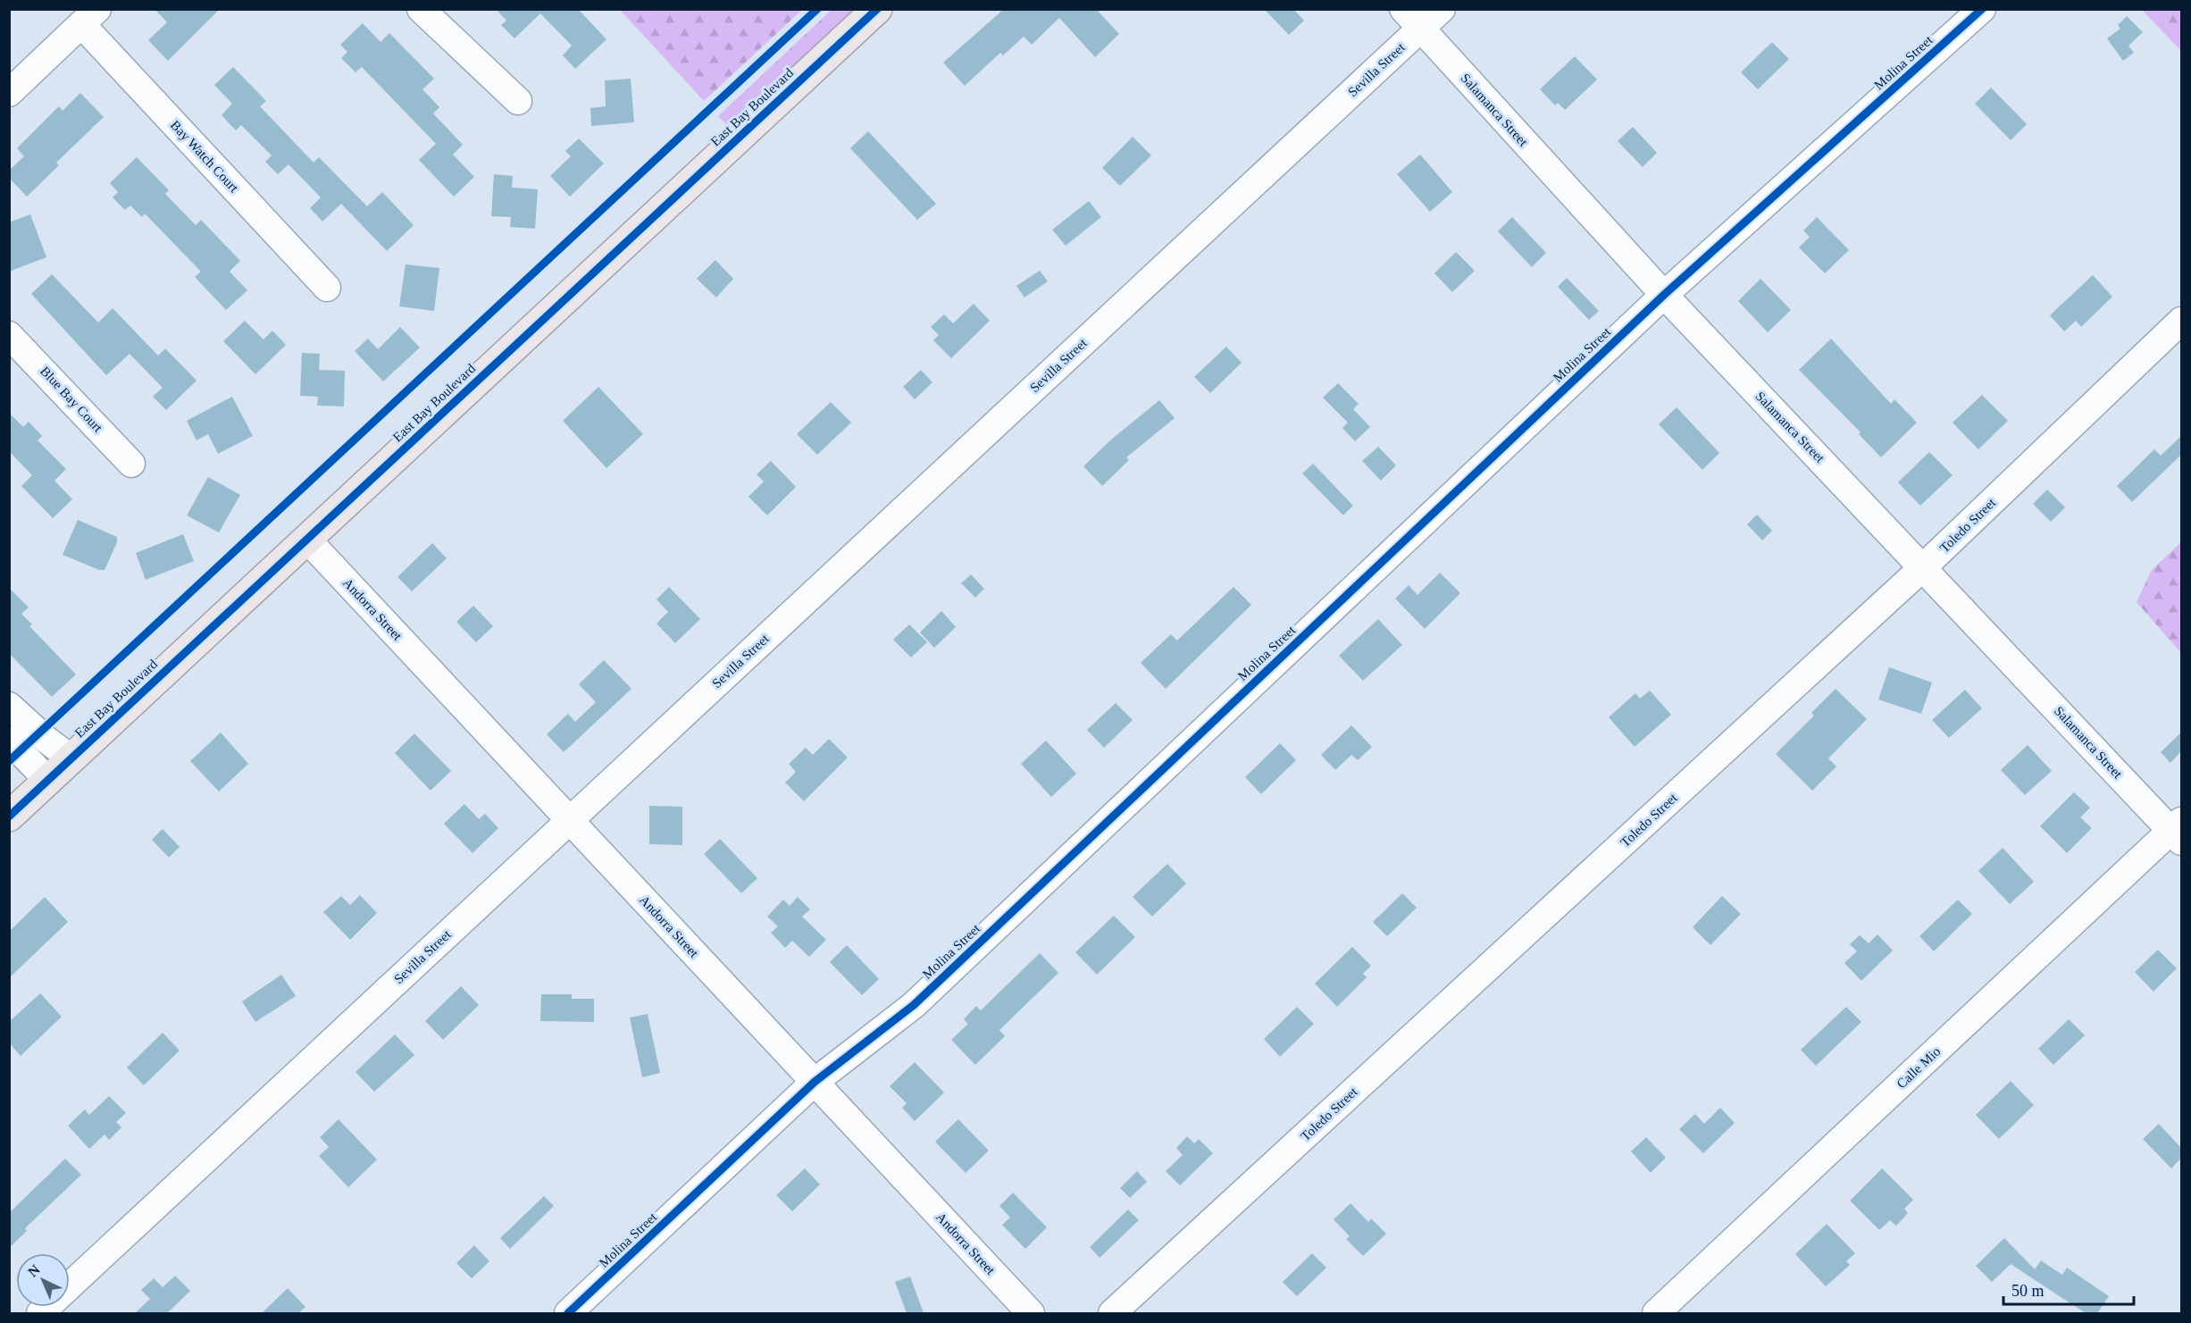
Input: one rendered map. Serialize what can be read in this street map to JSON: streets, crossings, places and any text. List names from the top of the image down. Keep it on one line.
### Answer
{"streets":{"main road":["East Bay Boulevard"],"street":["Molina Street","Sevilla Street","Salamanca Street","Bay Watch Court","Blue Bay Court","Toledo Street","Andorra Street","Calle Mio"]},"crossings":[["Molina Street","Salamanca Street"],["Molina Street","Andorra Street"],["Sevilla Street","Salamanca Street"],["Sevilla Street","Andorra Street"],["East Bay Boulevard","Andorra Street"],["Salamanca Street","Toledo Street"],["Salamanca Street","Calle Mio"]],"scale_bar":"50 m","north":"top left"}
